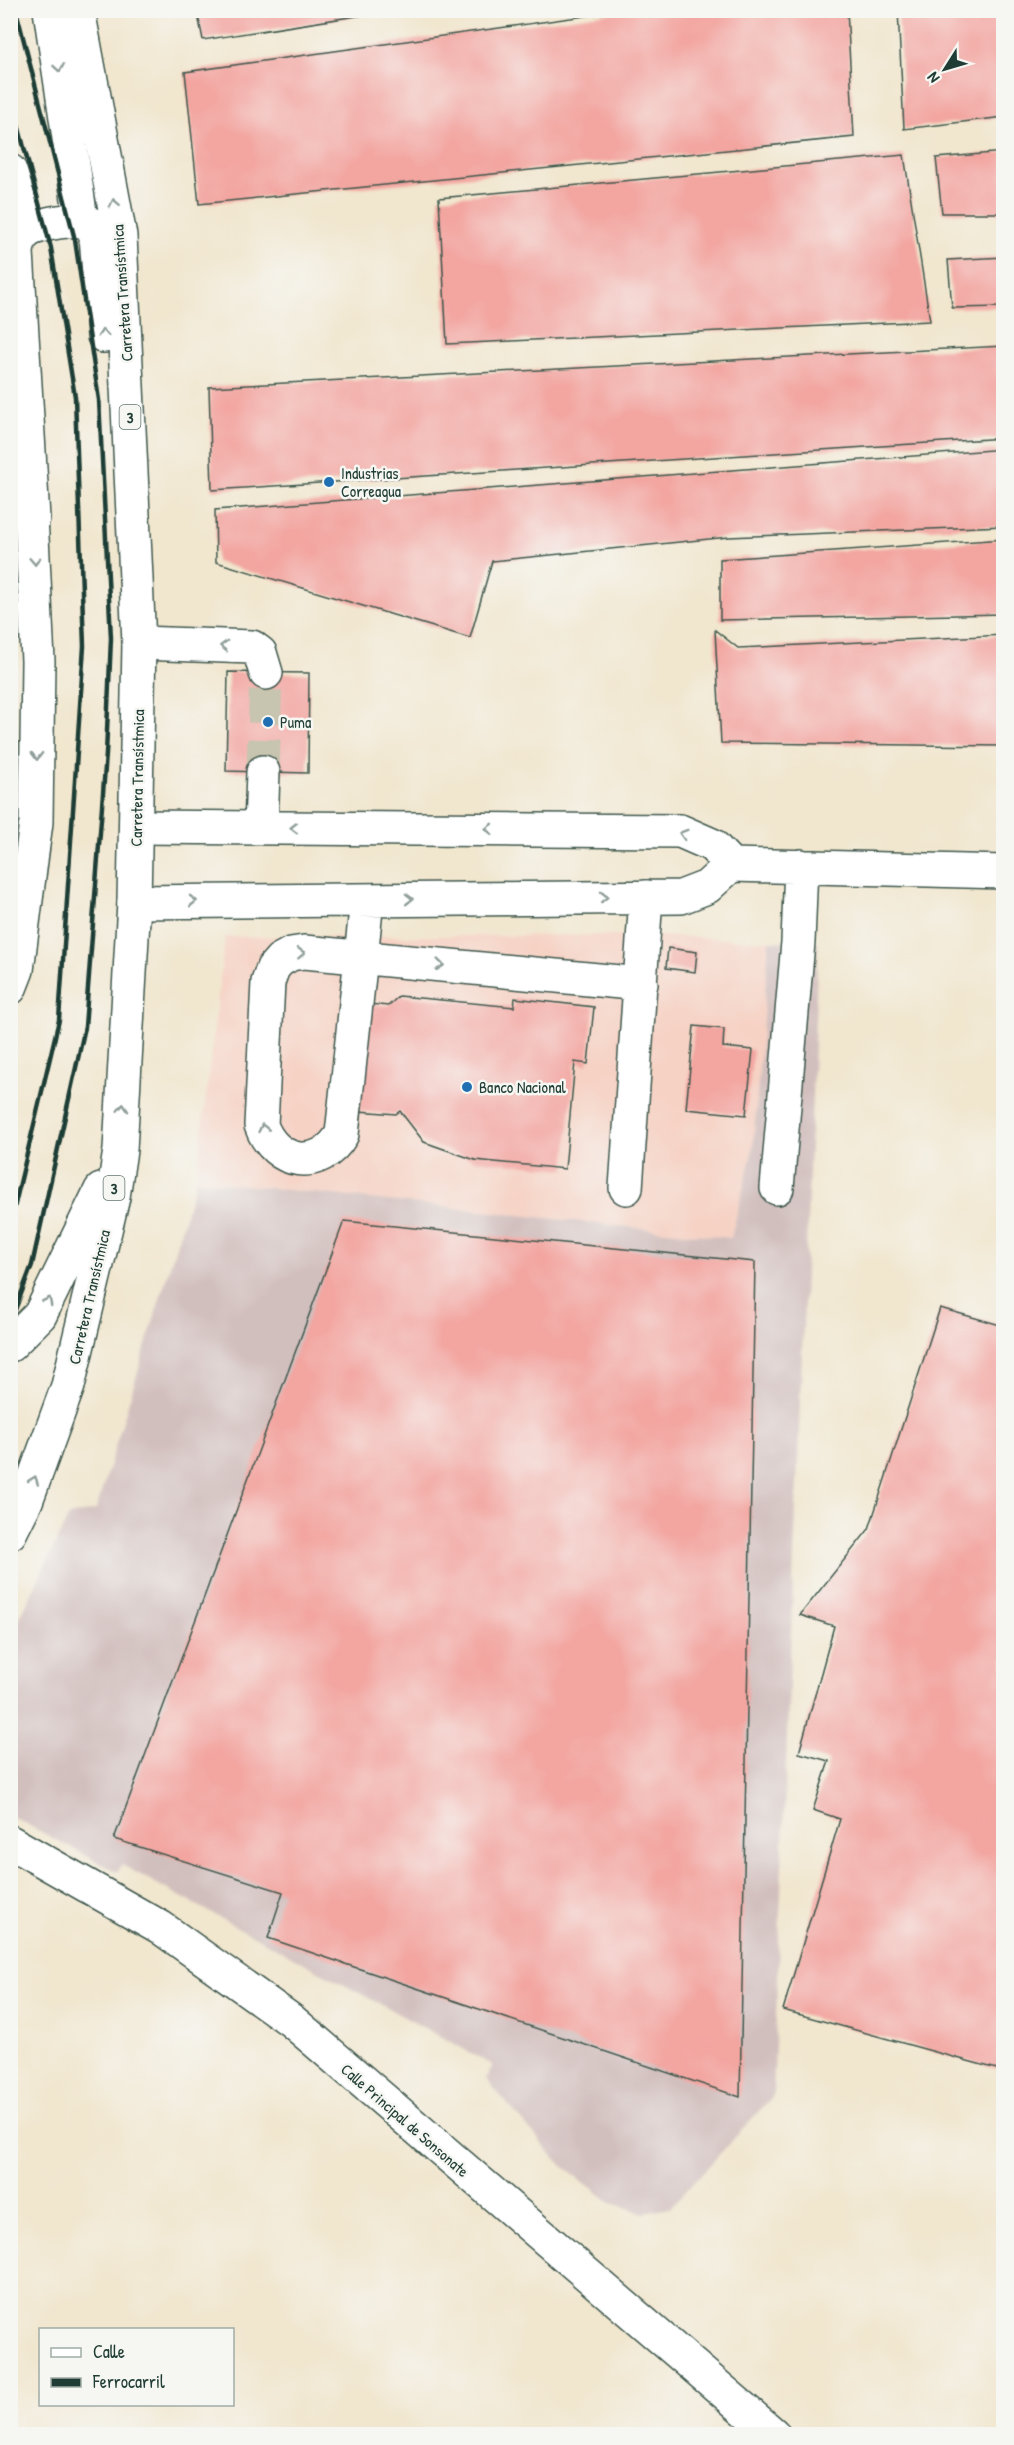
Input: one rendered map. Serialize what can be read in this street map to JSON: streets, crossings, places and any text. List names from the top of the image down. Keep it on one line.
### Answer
{"streets":{"main road":["Carretera Transístmica","3","Calle Principal de Sonsonate"]},"places":["Industrias Correagua","Puma","Banco Nacional"],"legend":["Calle","Ferrocarril"],"north":"bottom left"}
